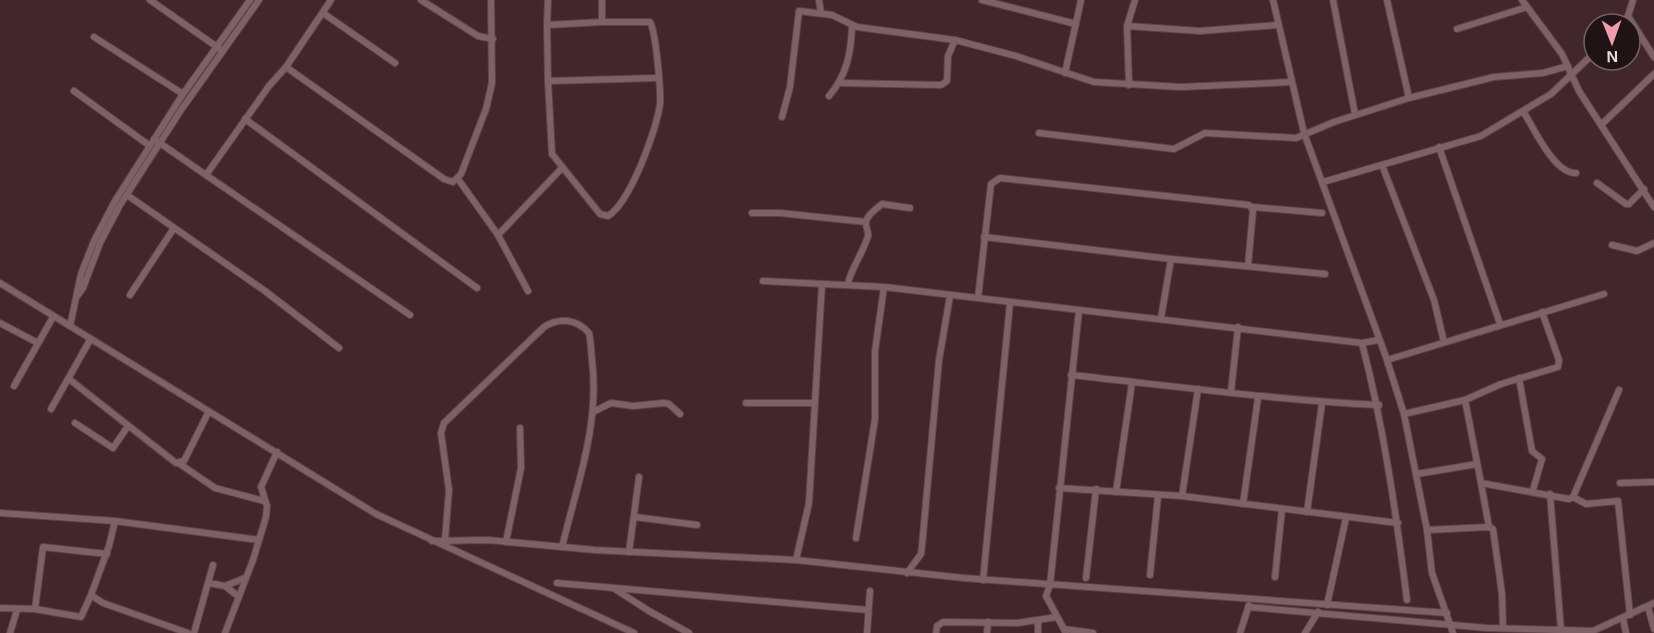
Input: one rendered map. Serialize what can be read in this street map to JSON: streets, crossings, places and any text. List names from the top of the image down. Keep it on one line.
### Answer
{"north":"bottom"}
